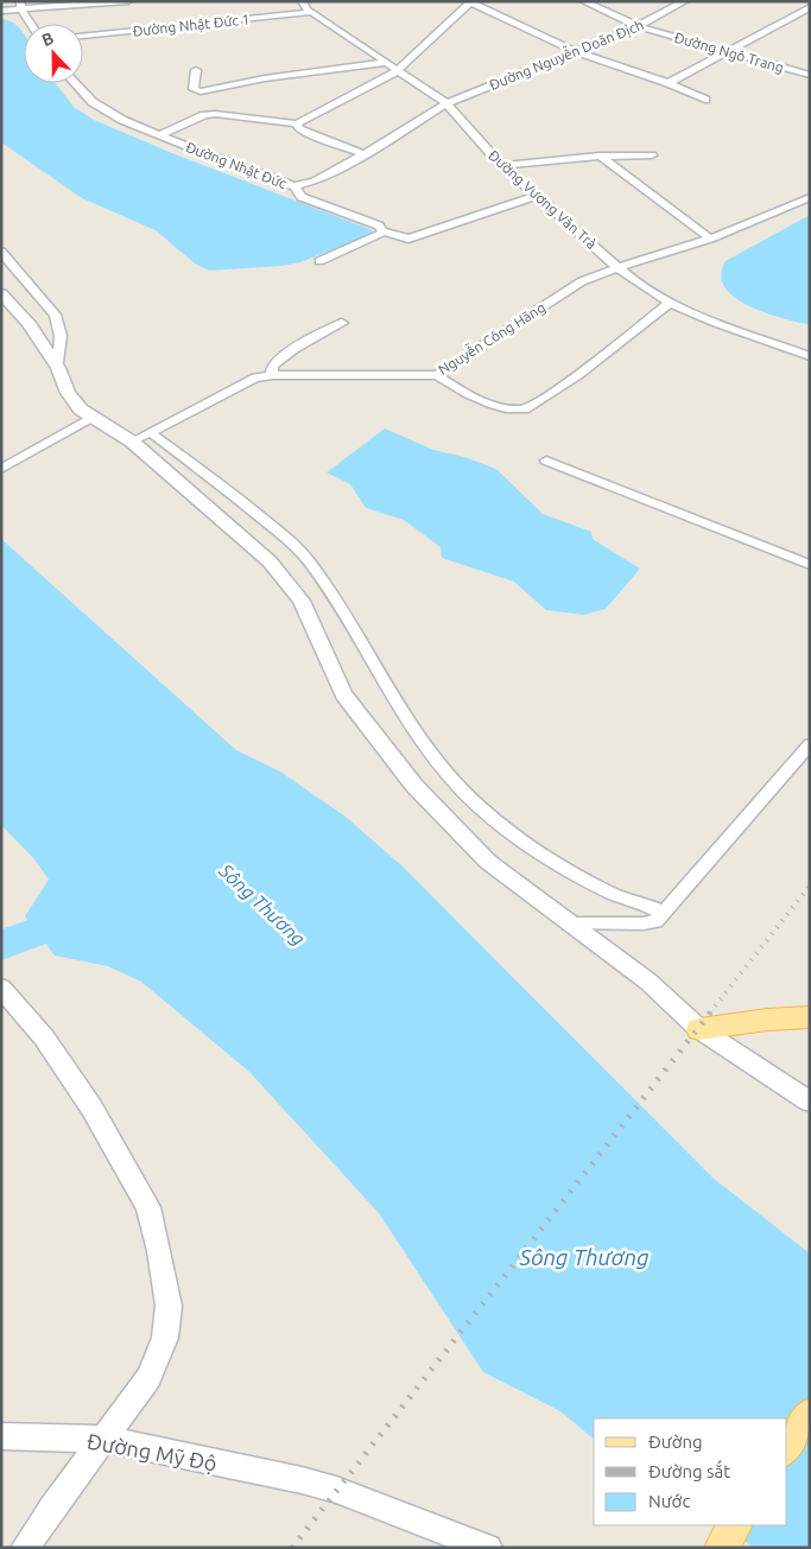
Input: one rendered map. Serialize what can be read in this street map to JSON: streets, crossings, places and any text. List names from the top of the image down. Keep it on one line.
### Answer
{"streets":{"street":["Đường Nhật Đức 1","Đường Ngô Trang","Đường Nguyễn Doãn Địch","Đường Nhật Đức","Đường Vương Văn Trà","Nguyễn Công Hãng","Đường Mỹ Độ"]},"crossings":[["Đường Nhật Đức 1","Đường Vương Văn Trà"],["Đường Ngô Trang","Đường Nguyễn Doãn Địch"],["Đường Nguyễn Doãn Địch","Đường Nhật Đức"],["Đường Nguyễn Doãn Địch","Đường Vương Văn Trà"],["Đường Nhật Đức","Đường Vương Văn Trà"],["Đường Vương Văn Trà","Nguyễn Công Hãng"]],"water":["Sông Thương"],"legend":["Đường","Đường sắt","Nước"],"north":"top"}
